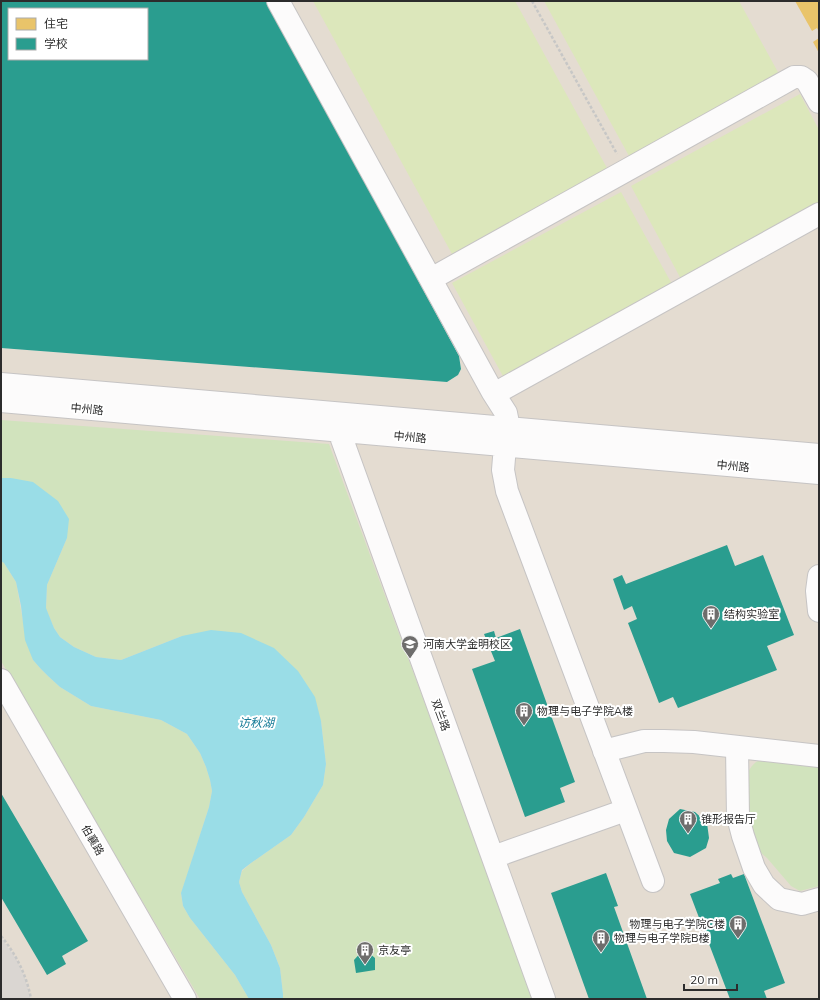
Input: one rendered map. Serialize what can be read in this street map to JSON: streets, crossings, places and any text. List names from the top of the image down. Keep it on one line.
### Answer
{"streets":{"lane":["中州路","双兰路","伯襄路"]},"crossings":[["中州路","双兰路"]],"water":["访秋湖"],"places":{"building":["结构实验室","物理与电子学院A楼","锥形报告厅","物理与电子学院C楼","物理与电子学院B楼","京友亭"],"school or university":["河南大学金明校区"]},"legend":["住宅","学校"],"scale_bar":"20 m"}
